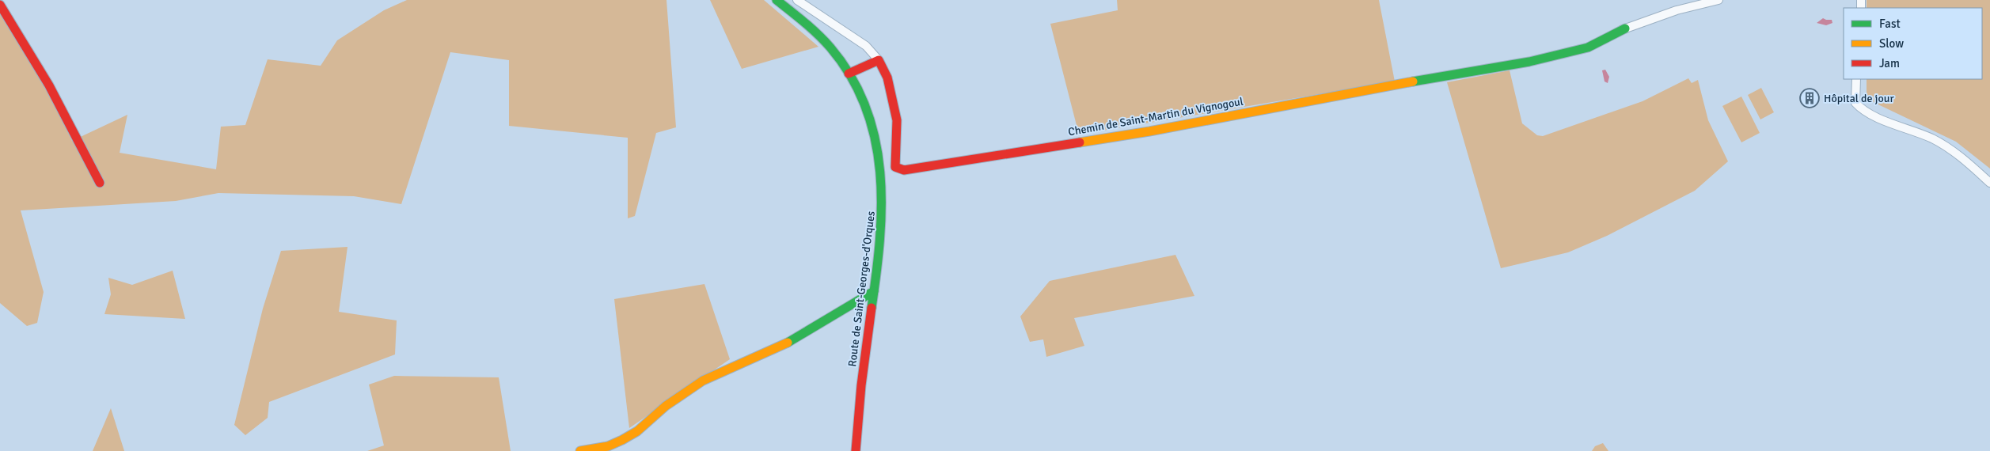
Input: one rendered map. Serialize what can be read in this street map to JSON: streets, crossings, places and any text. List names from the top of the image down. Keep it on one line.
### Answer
{"streets":{"street":["Chemin de Saint-Martin du Vignogoul","Route de Saint-Georges-d'Orques"]},"places":{"building":["Hôpital de jour"]},"legend":["Fast","Slow","Jam"]}
